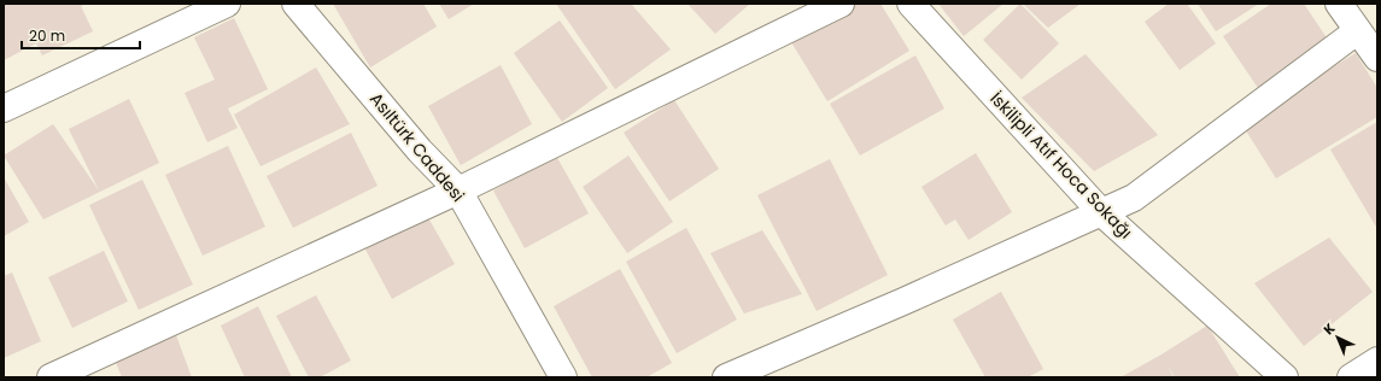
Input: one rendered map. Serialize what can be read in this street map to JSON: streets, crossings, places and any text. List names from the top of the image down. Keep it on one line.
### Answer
{"streets":{"street":["Asıltürk Caddesi","İskilipli Atıf Hoca Sokağı"]},"scale_bar":"20 m","north":"top left"}
